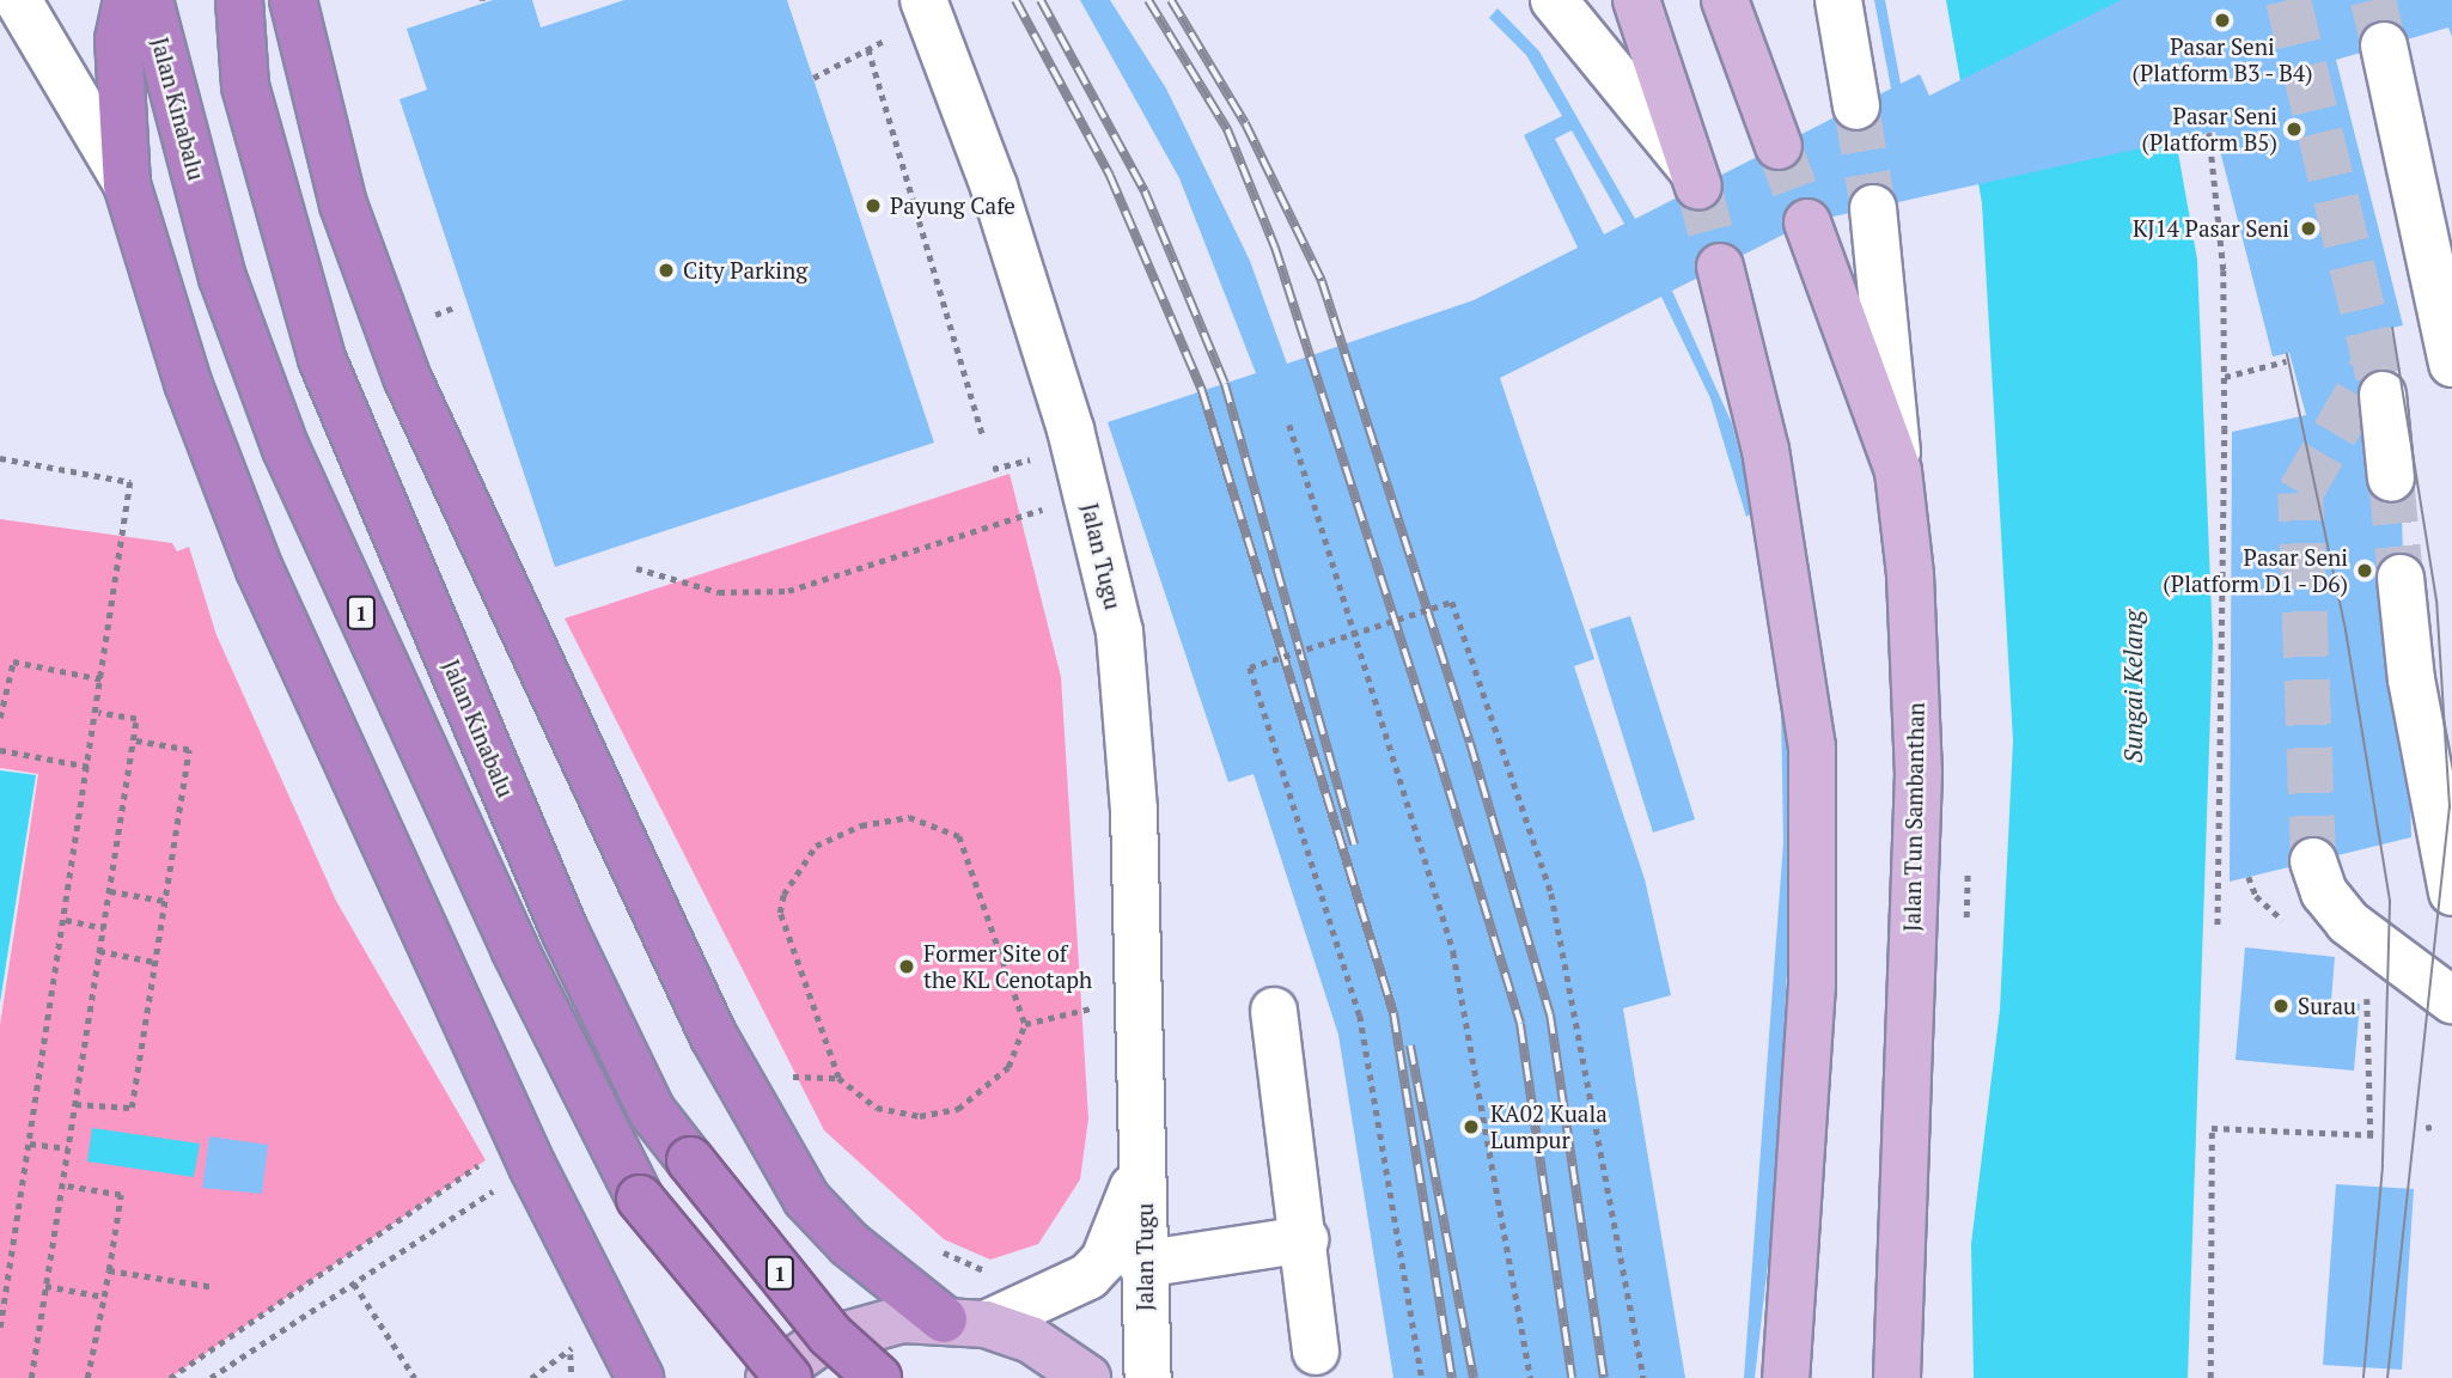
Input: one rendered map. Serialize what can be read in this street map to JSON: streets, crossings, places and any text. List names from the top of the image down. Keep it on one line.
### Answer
{"streets":{"highway":["Jalan Kinabalu","1"],"main road":["Jalan Tun Sambanthan"],"street":["Jalan Tugu"]},"water":["Sungai Kelang"],"places":["Pasar Seni (Platform B3 - B4)","Pasar Seni (Platform B5)","Payung Cafe","KJ14 Pasar Seni","City Parking","Pasar Seni (Platform D1 - D6)","Former Site of the KL Cenotaph","Surau","KA02 Kuala Lumpur"]}
